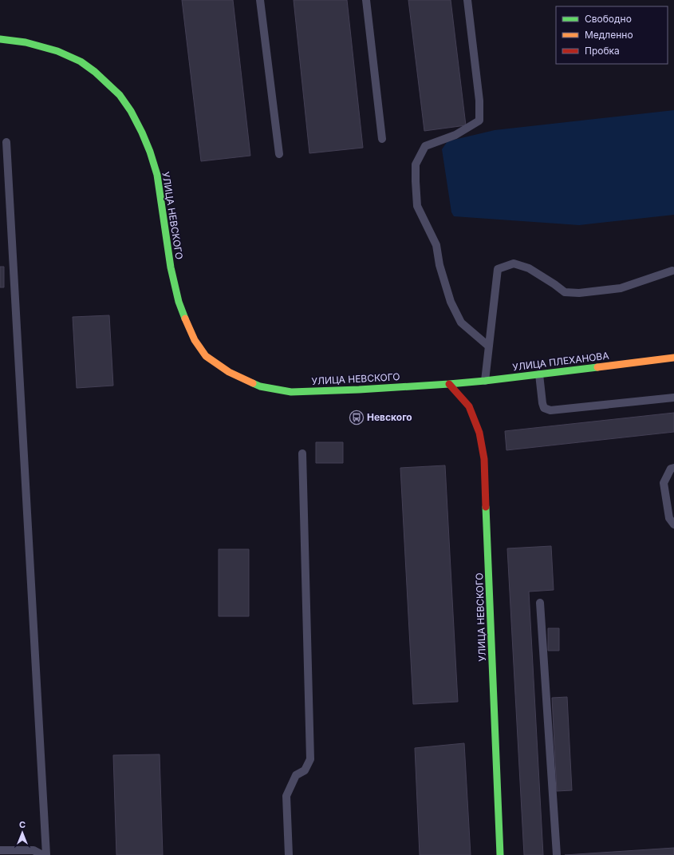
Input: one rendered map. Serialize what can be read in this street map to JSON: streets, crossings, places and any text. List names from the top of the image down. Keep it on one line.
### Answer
{"streets":{"main road":["УЛИЦА НЕВСКОГО","УЛИЦА ПЛЕХАНОВА"]},"crossings":[["УЛИЦА НЕВСКОГО","УЛИЦА ПЛЕХАНОВА"]],"places":{"bus stop":["Невского"]},"legend":["Свободно","Медленно","Пробка"],"north":"top"}
